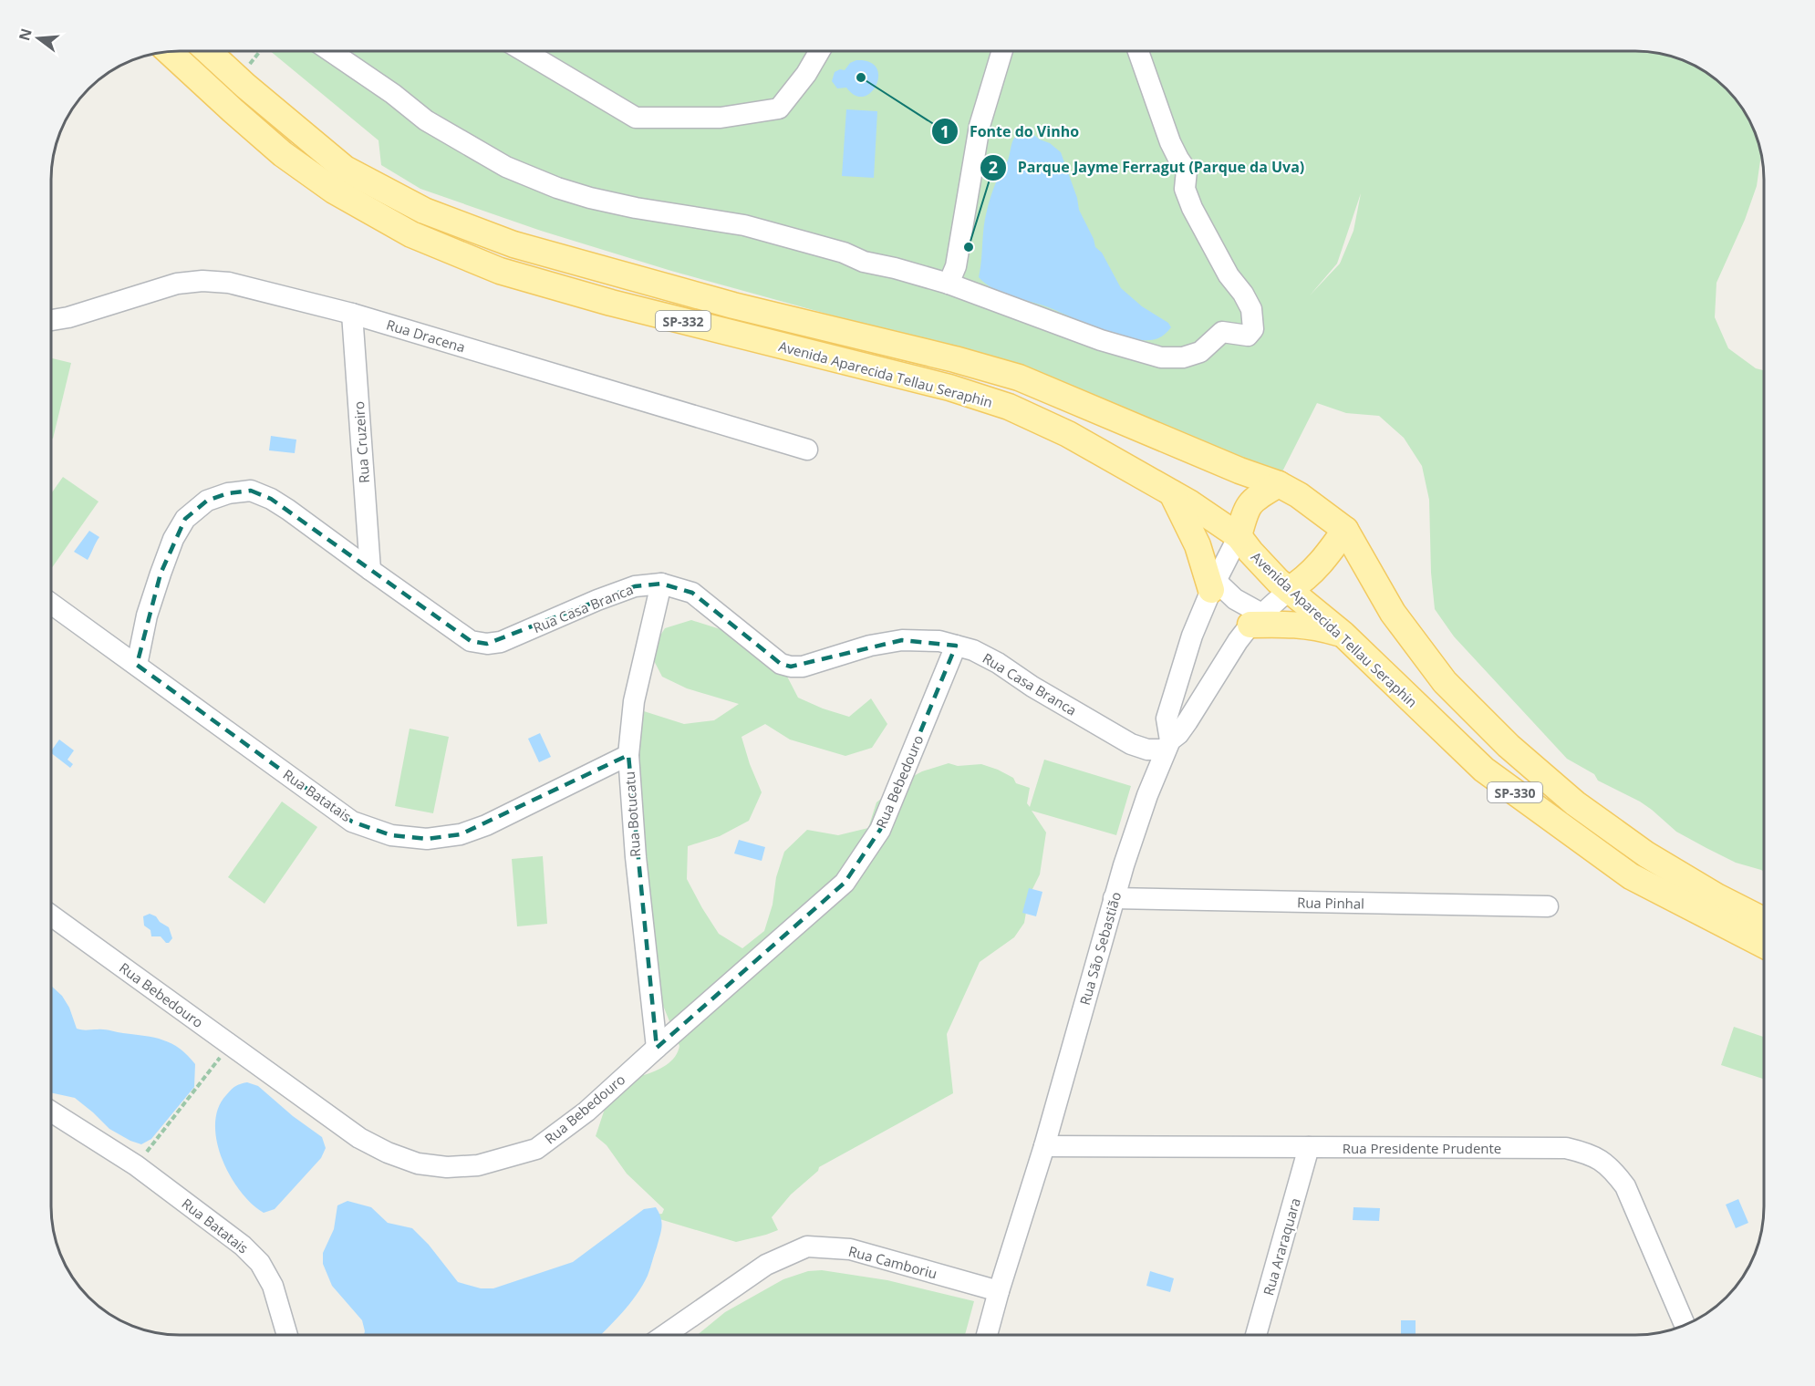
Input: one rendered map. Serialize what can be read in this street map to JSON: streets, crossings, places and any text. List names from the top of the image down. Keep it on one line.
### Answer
{"streets":{"main road":["SP-332","Avenida Aparecida Tellau Seraphin","SP-330"],"street":["Rua Dracena","Rua Cruzeiro","Rua Casa Branca","Rua Bebedouro","Rua Batatais","Rua Botucatu","Rua Pinhal","Rua São Sebastião","Rua Presidente Prudente","Rua Araraquara","Rua Camboriu"]},"crossings":[["Rua Dracena","Rua Cruzeiro"],["Avenida Aparecida Tellau Seraphin","Rua São Sebastião"],["Rua Cruzeiro","Rua Casa Branca"],["Rua Casa Branca","Rua Bebedouro"],["Rua Casa Branca","Rua Batatais"],["Rua Casa Branca","Rua Botucatu"],["Rua Casa Branca","Rua São Sebastião"],["Rua Bebedouro","Rua Botucatu"],["Rua Batatais","Rua Botucatu"],["Rua Pinhal","Rua São Sebastião"],["Rua São Sebastião","Rua Presidente Prudente"],["Rua São Sebastião","Rua Camboriu"],["Rua Presidente Prudente","Rua Araraquara"]],"places":["Fonte do Vinho","Parque Jayme Ferragut (Parque da Uva)"],"north":"left"}
